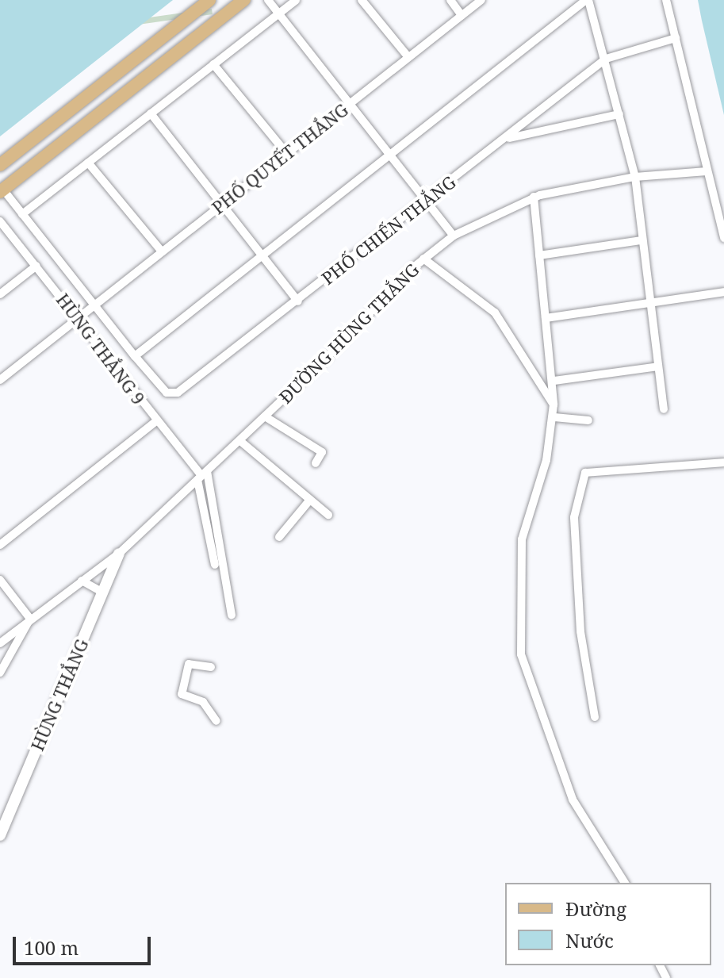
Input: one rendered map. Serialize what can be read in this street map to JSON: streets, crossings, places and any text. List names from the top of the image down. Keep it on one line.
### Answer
{"streets":{"street":["PHỐ QUYẾT THẮNG","PHỐ CHIẾN THẮNG","ĐƯỜNG HÙNG THẮNG","HÙNG THẮNG 9","HÙNG THẮNG"]},"crossings":[["PHỐ QUYẾT THẮNG","HÙNG THẮNG 9"],["ĐƯỜNG HÙNG THẮNG","HÙNG THẮNG 9"],["ĐƯỜNG HÙNG THẮNG","HÙNG THẮNG"]],"legend":["Đường","Nước"],"scale_bar":"100 m"}
